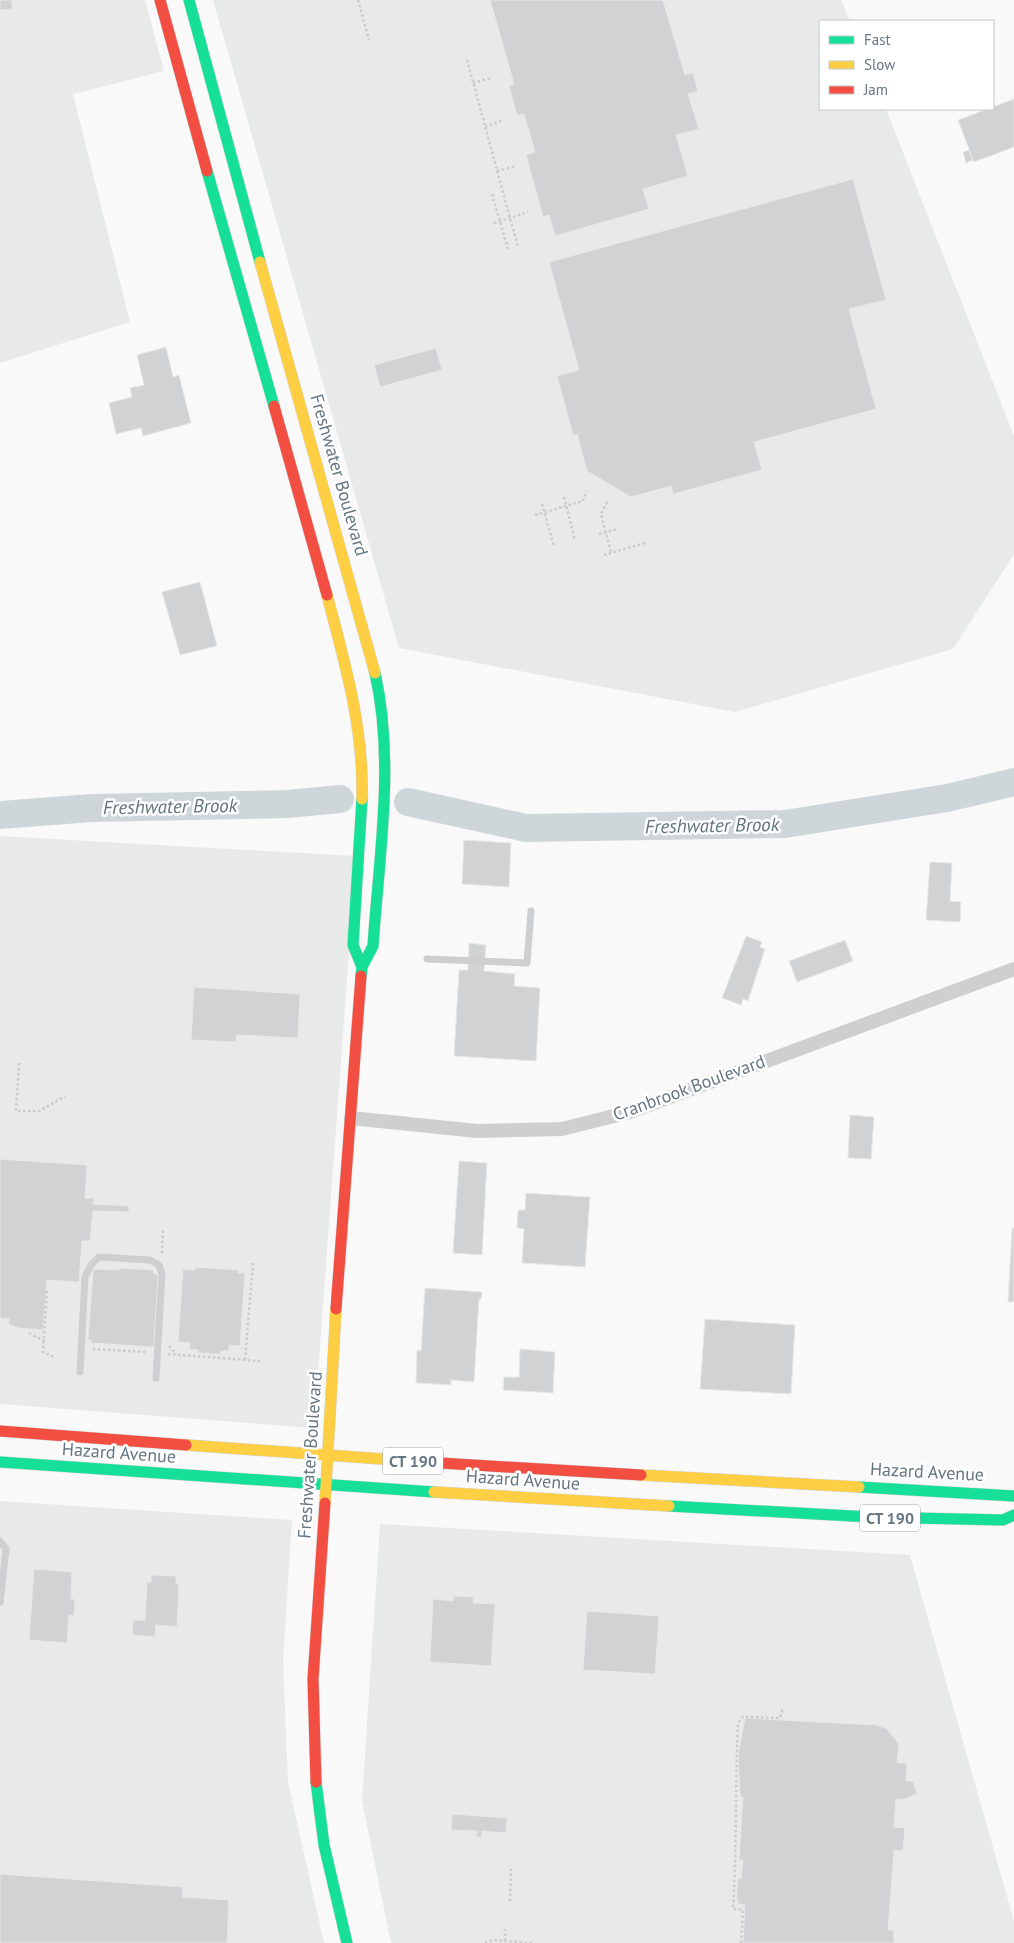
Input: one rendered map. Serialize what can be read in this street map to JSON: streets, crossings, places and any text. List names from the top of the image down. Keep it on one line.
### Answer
{"streets":{"street":["Freshwater Boulevard","Cranbrook Boulevard","Hazard Avenue","CT 190"]},"crossings":[["Freshwater Boulevard","Cranbrook Boulevard"],["Freshwater Boulevard","Hazard Avenue"]],"water":["Freshwater Brook"],"legend":["Fast","Slow","Jam"]}
